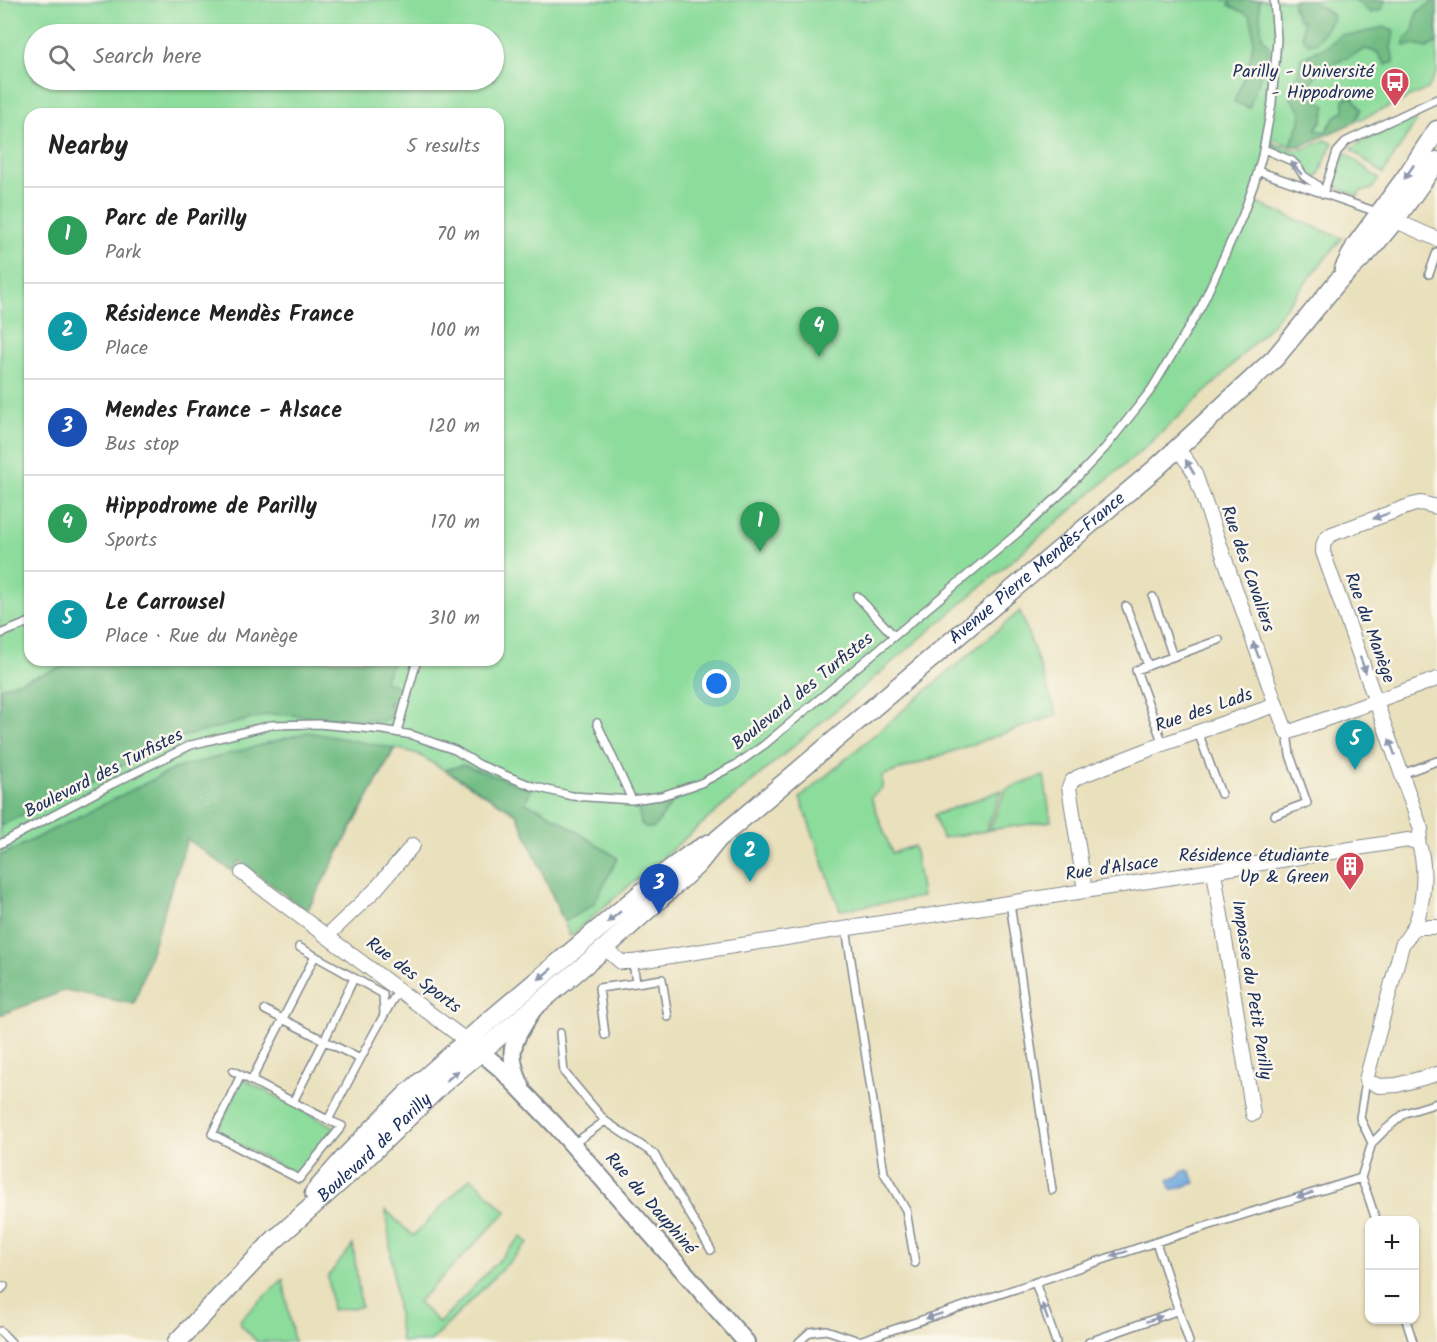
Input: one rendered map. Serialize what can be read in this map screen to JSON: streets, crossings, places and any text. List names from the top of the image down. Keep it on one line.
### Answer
{"streets":{"main road":["Avenue Pierre Mendès-France","Boulevard de Parilly"],"street":["Rue des Cavaliers","Rue du Manège","Rue des Lads","Rue d'Alsace","Rue des Sports","Impasse du Petit Parilly","Rue du Dauphiné"],"lane":["Boulevard des Turfistes"]},"crossings":[["Avenue Pierre Mendès-France","Rue des Cavaliers"],["Rue des Cavaliers","Rue des Lads"],["Rue du Manège","Rue d'Alsace"],["Rue des Lads","Rue d'Alsace"],["Rue d'Alsace","Impasse du Petit Parilly"],["Rue des Sports","Boulevard de Parilly"],["Rue des Sports","Rue du Dauphiné"],["Boulevard de Parilly","Rue du Dauphiné"]],"one_way":["Rue des Cavaliers"],"places":{"bus stop":["Parilly - Université - Hippodrome"],"building":["Résidence étudiante Up & Green"]},"page":{"search":"Search here","heading":["Nearby","5 results"],"list":[{"mark":"1","name":"Parc de Parilly","note":"Park","value":"70 m"},{"mark":"2","name":"Résidence Mendès France","note":"Place","value":"100 m"},{"mark":"3","name":"Mendes France - Alsace","note":"Bus stop","value":"120 m"},{"mark":"4","name":"Hippodrome de Parilly","note":"Sports","value":"170 m"},{"mark":"5","name":"Le Carrousel","note":"Place · Rue du Manège","value":"310 m"}],"pins":["4","1","5","2","3"],"map_buttons":["+","−"]}}
